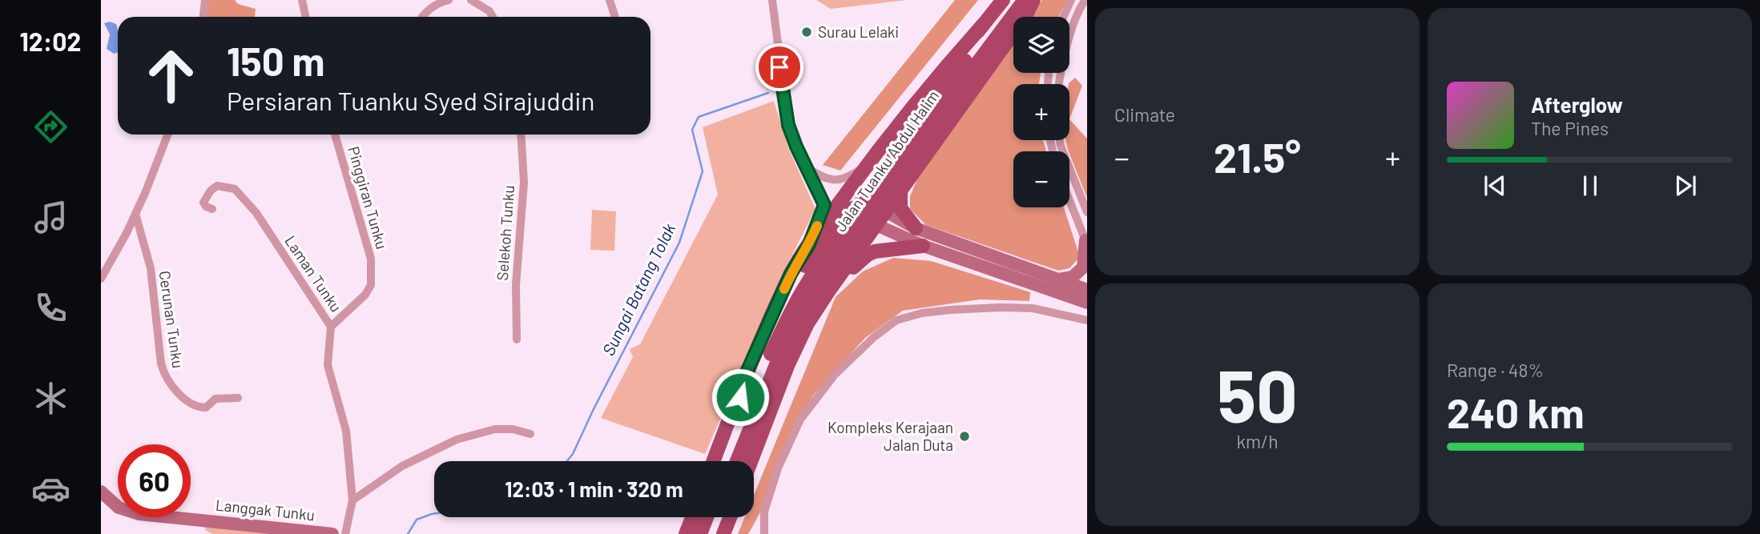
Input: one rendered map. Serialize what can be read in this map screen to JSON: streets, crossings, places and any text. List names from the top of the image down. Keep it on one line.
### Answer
{"streets":{"main road":["Jalan Tuanku Abdul Halim"],"street":["Pinggiran Tunku","Selekoh Tunku","Laman Tunku","Cerunan Tunku","Langgak Tunku"]},"crossings":[["Pinggiran Tunku","Laman Tunku"]],"water":["Sungai Batang Tolak"],"places":["Surau Lelaki","Kompleks Kerajaan Jalan Duta"],"page":{"tabs":"12:02","tile":["Climate",["50","km/h"],["Range · 48%","240 km"]],"map_buttons":["+","−"],"turn":["150 m","Persiaran Tuanku Syed Sirajuddin"],"song":["Afterglow","The Pines"],"heat":["−","21.5°","+"],"limit":"60","trip":"12:03 · 1 min · 320 m"}}
